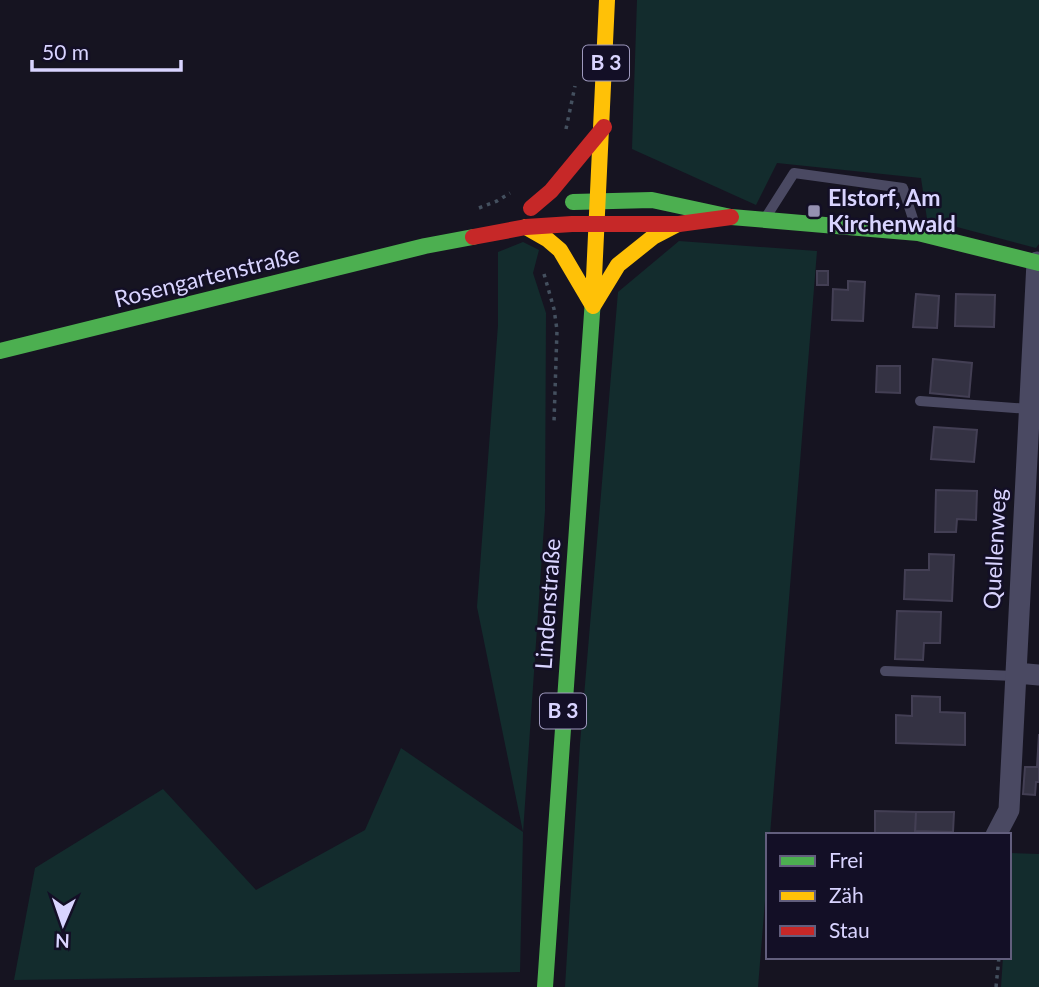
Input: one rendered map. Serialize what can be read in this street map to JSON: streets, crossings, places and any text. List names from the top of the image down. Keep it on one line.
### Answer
{"streets":{"main road":["B 3","Rosengartenstraße","Lindenstraße"],"street":["Quellenweg"]},"crossings":[["B 3","Rosengartenstraße"],["B 3","Lindenstraße"],["Rosengartenstraße","Lindenstraße"]],"places":{"transit":["Elstorf, Am Kirchenwald"]},"legend":["Frei","Zäh","Stau"],"scale_bar":"50 m","north":"bottom"}
